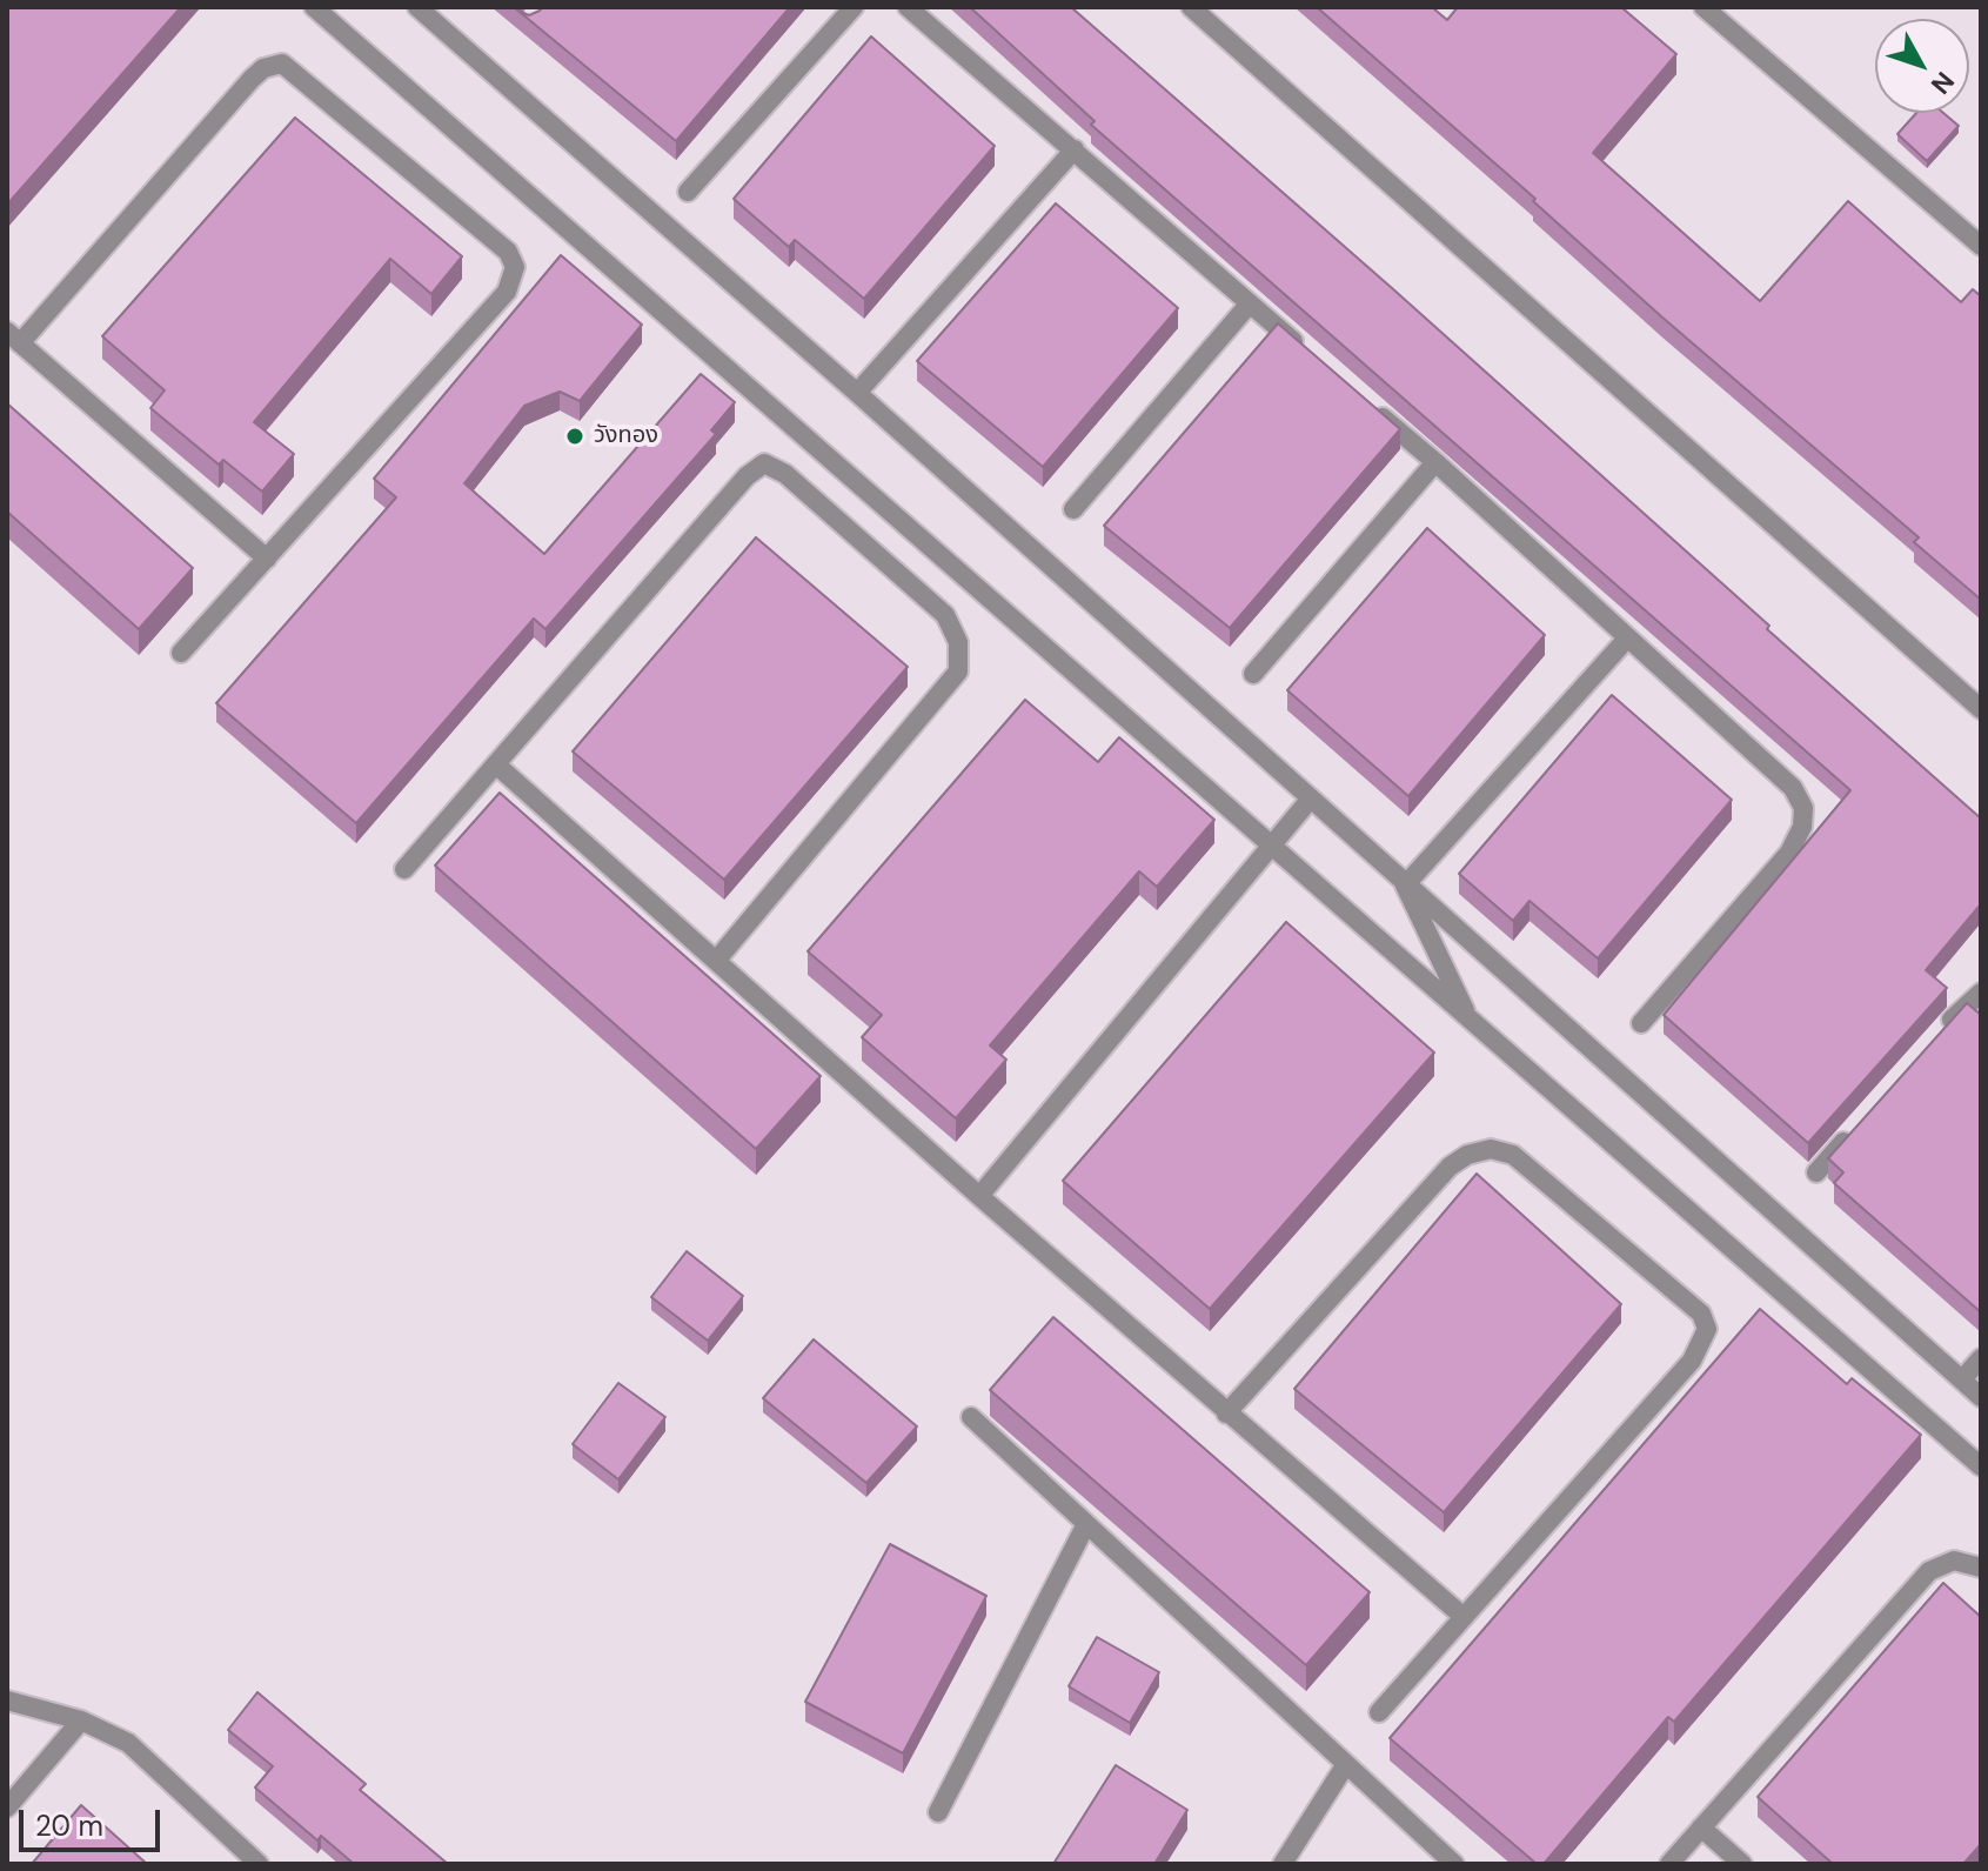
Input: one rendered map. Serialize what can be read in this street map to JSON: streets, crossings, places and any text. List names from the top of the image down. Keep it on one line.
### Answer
{"places":["วังทอง"],"scale_bar":"20 m","north":"bottom right"}
